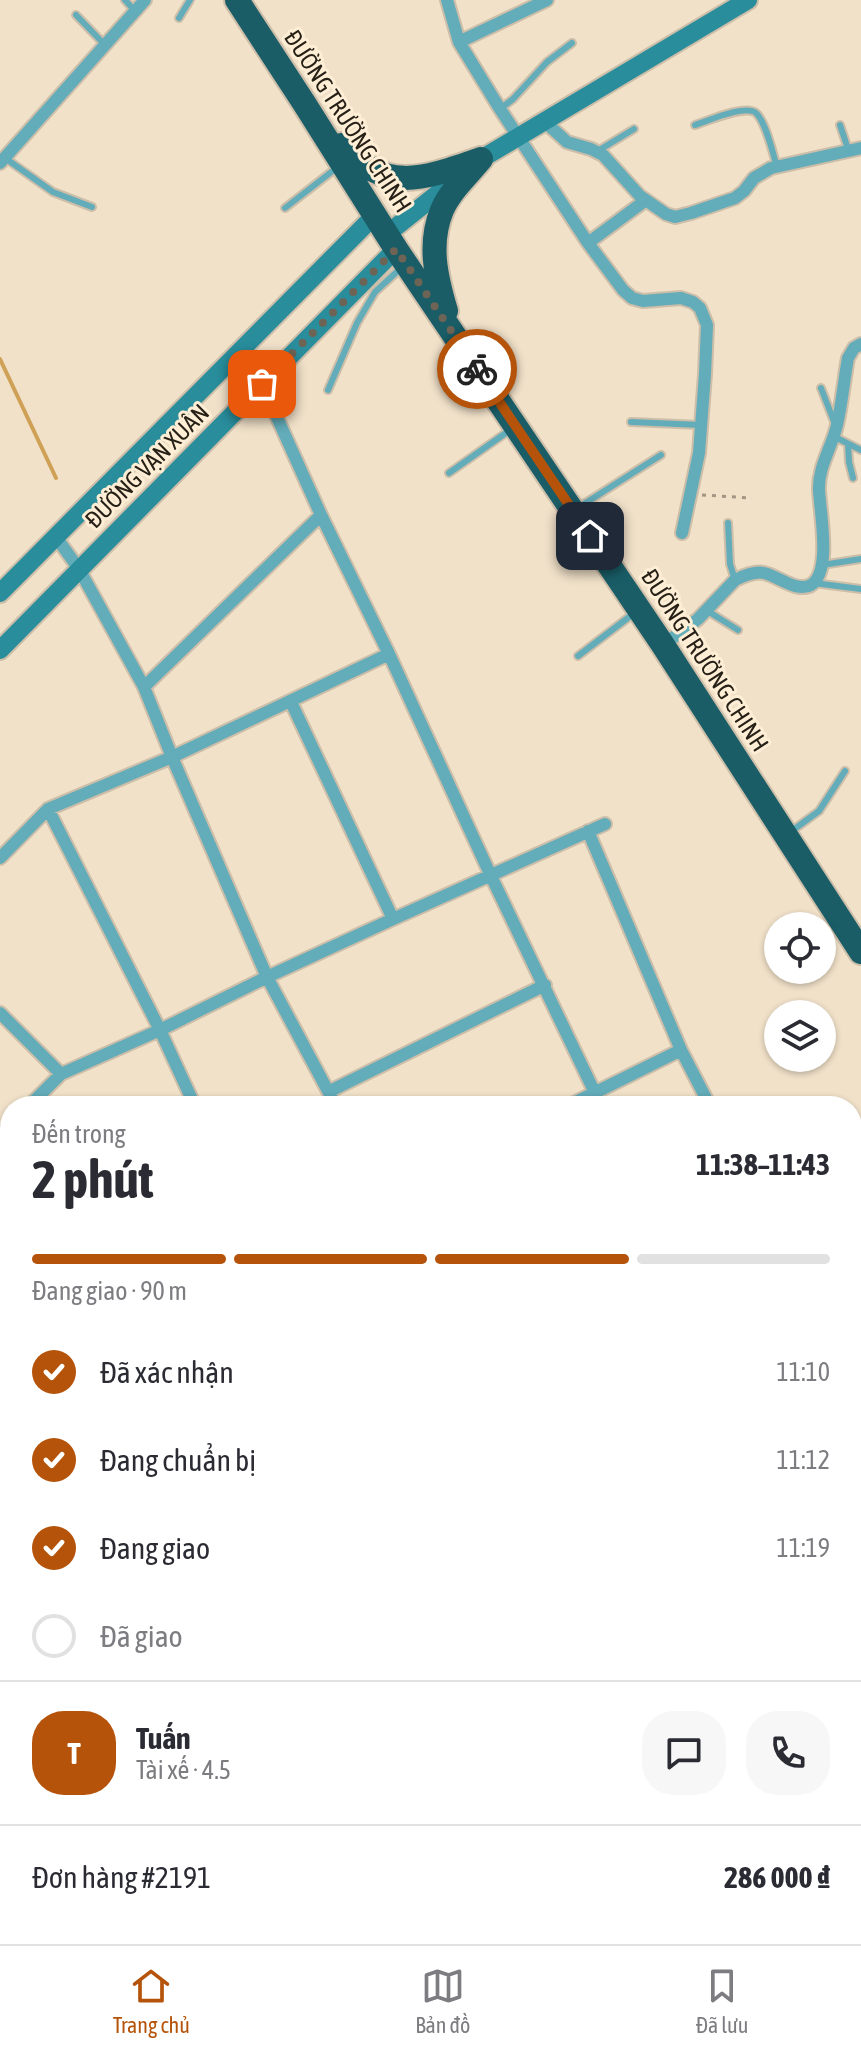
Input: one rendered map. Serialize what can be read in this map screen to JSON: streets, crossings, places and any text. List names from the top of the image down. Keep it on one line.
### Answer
{"streets":{"highway":["ĐƯỜNG TRƯỜNG CHINH"],"street":["ĐƯỜNG VẠN XUÂN"]},"crossings":[["ĐƯỜNG TRƯỜNG CHINH","ĐƯỜNG VẠN XUÂN"]],"page":{"heading":["2 phút","Đến trong","11:38–11:43"],"panel":["Tuấn","Tài xế · 4.5","Đơn hàng #2191","286 000 ₫"],"bar":"Đang giao · 90 m","list":[["Đã xác nhận","11:10"],["Đang chuẩn bị","11:12"],["Đang giao","11:19"],"Đã giao"],"round":"T","tabs":["Trang chủ","Bản đồ","Đã lưu"]}}
